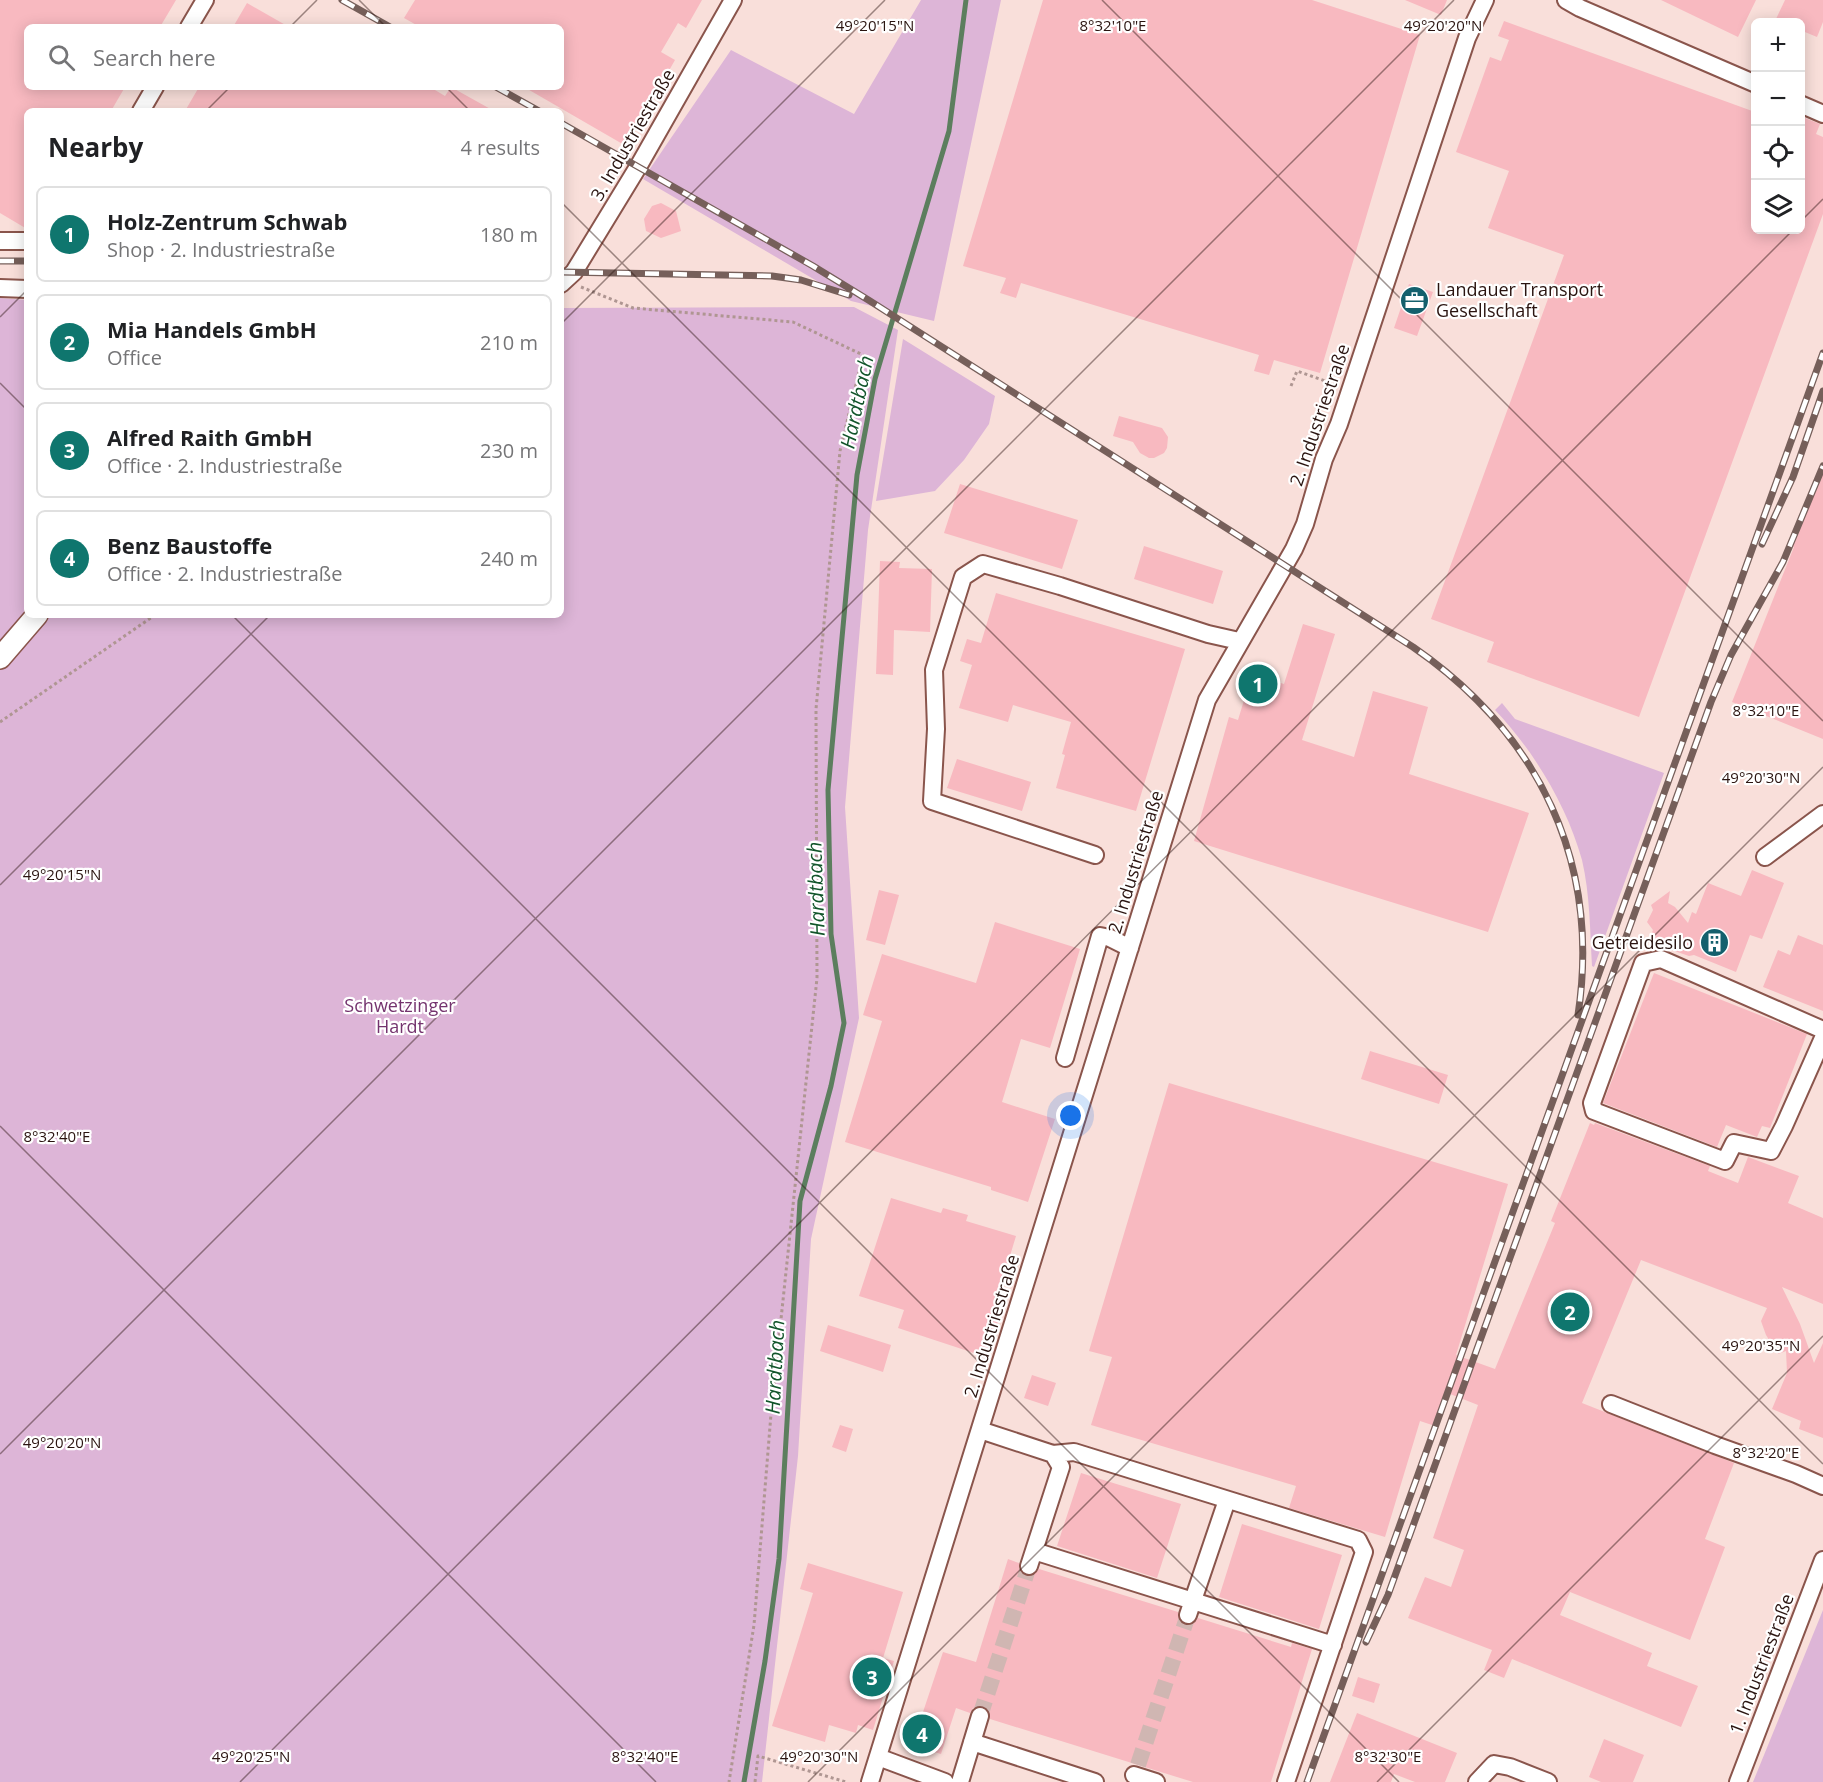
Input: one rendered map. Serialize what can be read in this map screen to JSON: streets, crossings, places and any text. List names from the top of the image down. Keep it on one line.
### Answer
{"streets":{"street":["3. Industriestraße","2. Industriestraße","1. Industriestraße"]},"water":["Hardtbach"],"parks":["Schwetzinger Hardt"],"places":{"office":["Landauer Transport Gesellschaft"],"building":["Getreidesilo"]},"page":{"map_buttons":["+","−"],"search":"Search here","heading":["Nearby","4 results"],"list":[{"mark":"1","name":"Holz-Zentrum Schwab","note":"Shop · 2. Industriestraße","value":"180 m"},{"mark":"2","name":"Mia Handels GmbH","note":"Office","value":"210 m"},{"mark":"3","name":"Alfred Raith GmbH","note":"Office · 2. Industriestraße","value":"230 m"},{"mark":"4","name":"Benz Baustoffe","note":"Office · 2. Industriestraße","value":"240 m"}],"pins":["1","2","3","4"]},"coordinates":["49°20'15\"N","8°32'10\"E","49°20'20\"N","49°20'30\"N","8°32'40\"E","49°20'35\"N","8°32'20\"E","49°20'25\"N","8°32'30\"E"]}
